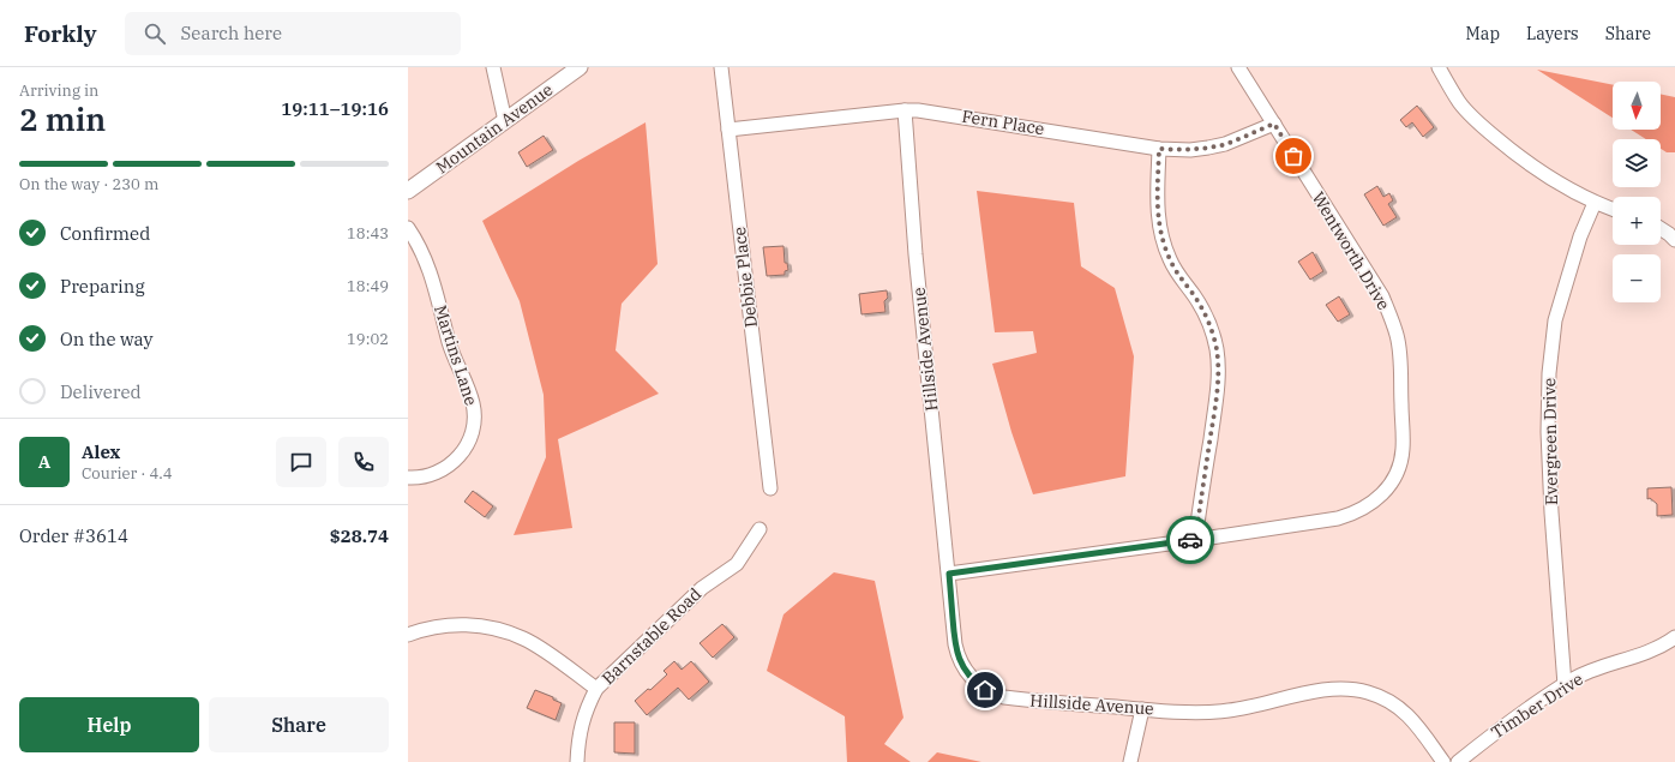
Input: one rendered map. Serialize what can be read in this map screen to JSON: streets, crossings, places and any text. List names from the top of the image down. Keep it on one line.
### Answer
{"streets":{"main road":["Mountain Avenue"],"street":["Fern Place","Wentworth Drive","Debbie Place","Hillside Avenue","Martins Lane","Evergreen Drive","Barnstable Road","Timber Drive"]},"crossings":[["Fern Place","Wentworth Drive"],["Fern Place","Debbie Place"],["Fern Place","Hillside Avenue"],["Wentworth Drive","Hillside Avenue"],["Evergreen Drive","Timber Drive"]],"north":"bottom","page":{"header":"Forkly","search":"Search here","nav":["Map","Layers","Share"],"heading":["2 min","Arriving in","19:11–19:16"],"panel":["Alex","Courier · 4.4","Order #3614","$28.74"],"map_buttons":["+","−"],"bar":"On the way · 230 m","list":[["Confirmed","18:43"],["Preparing","18:49"],["On the way","19:02"],"Delivered"],"round":"A","buttons":["Help","Share"]}}
